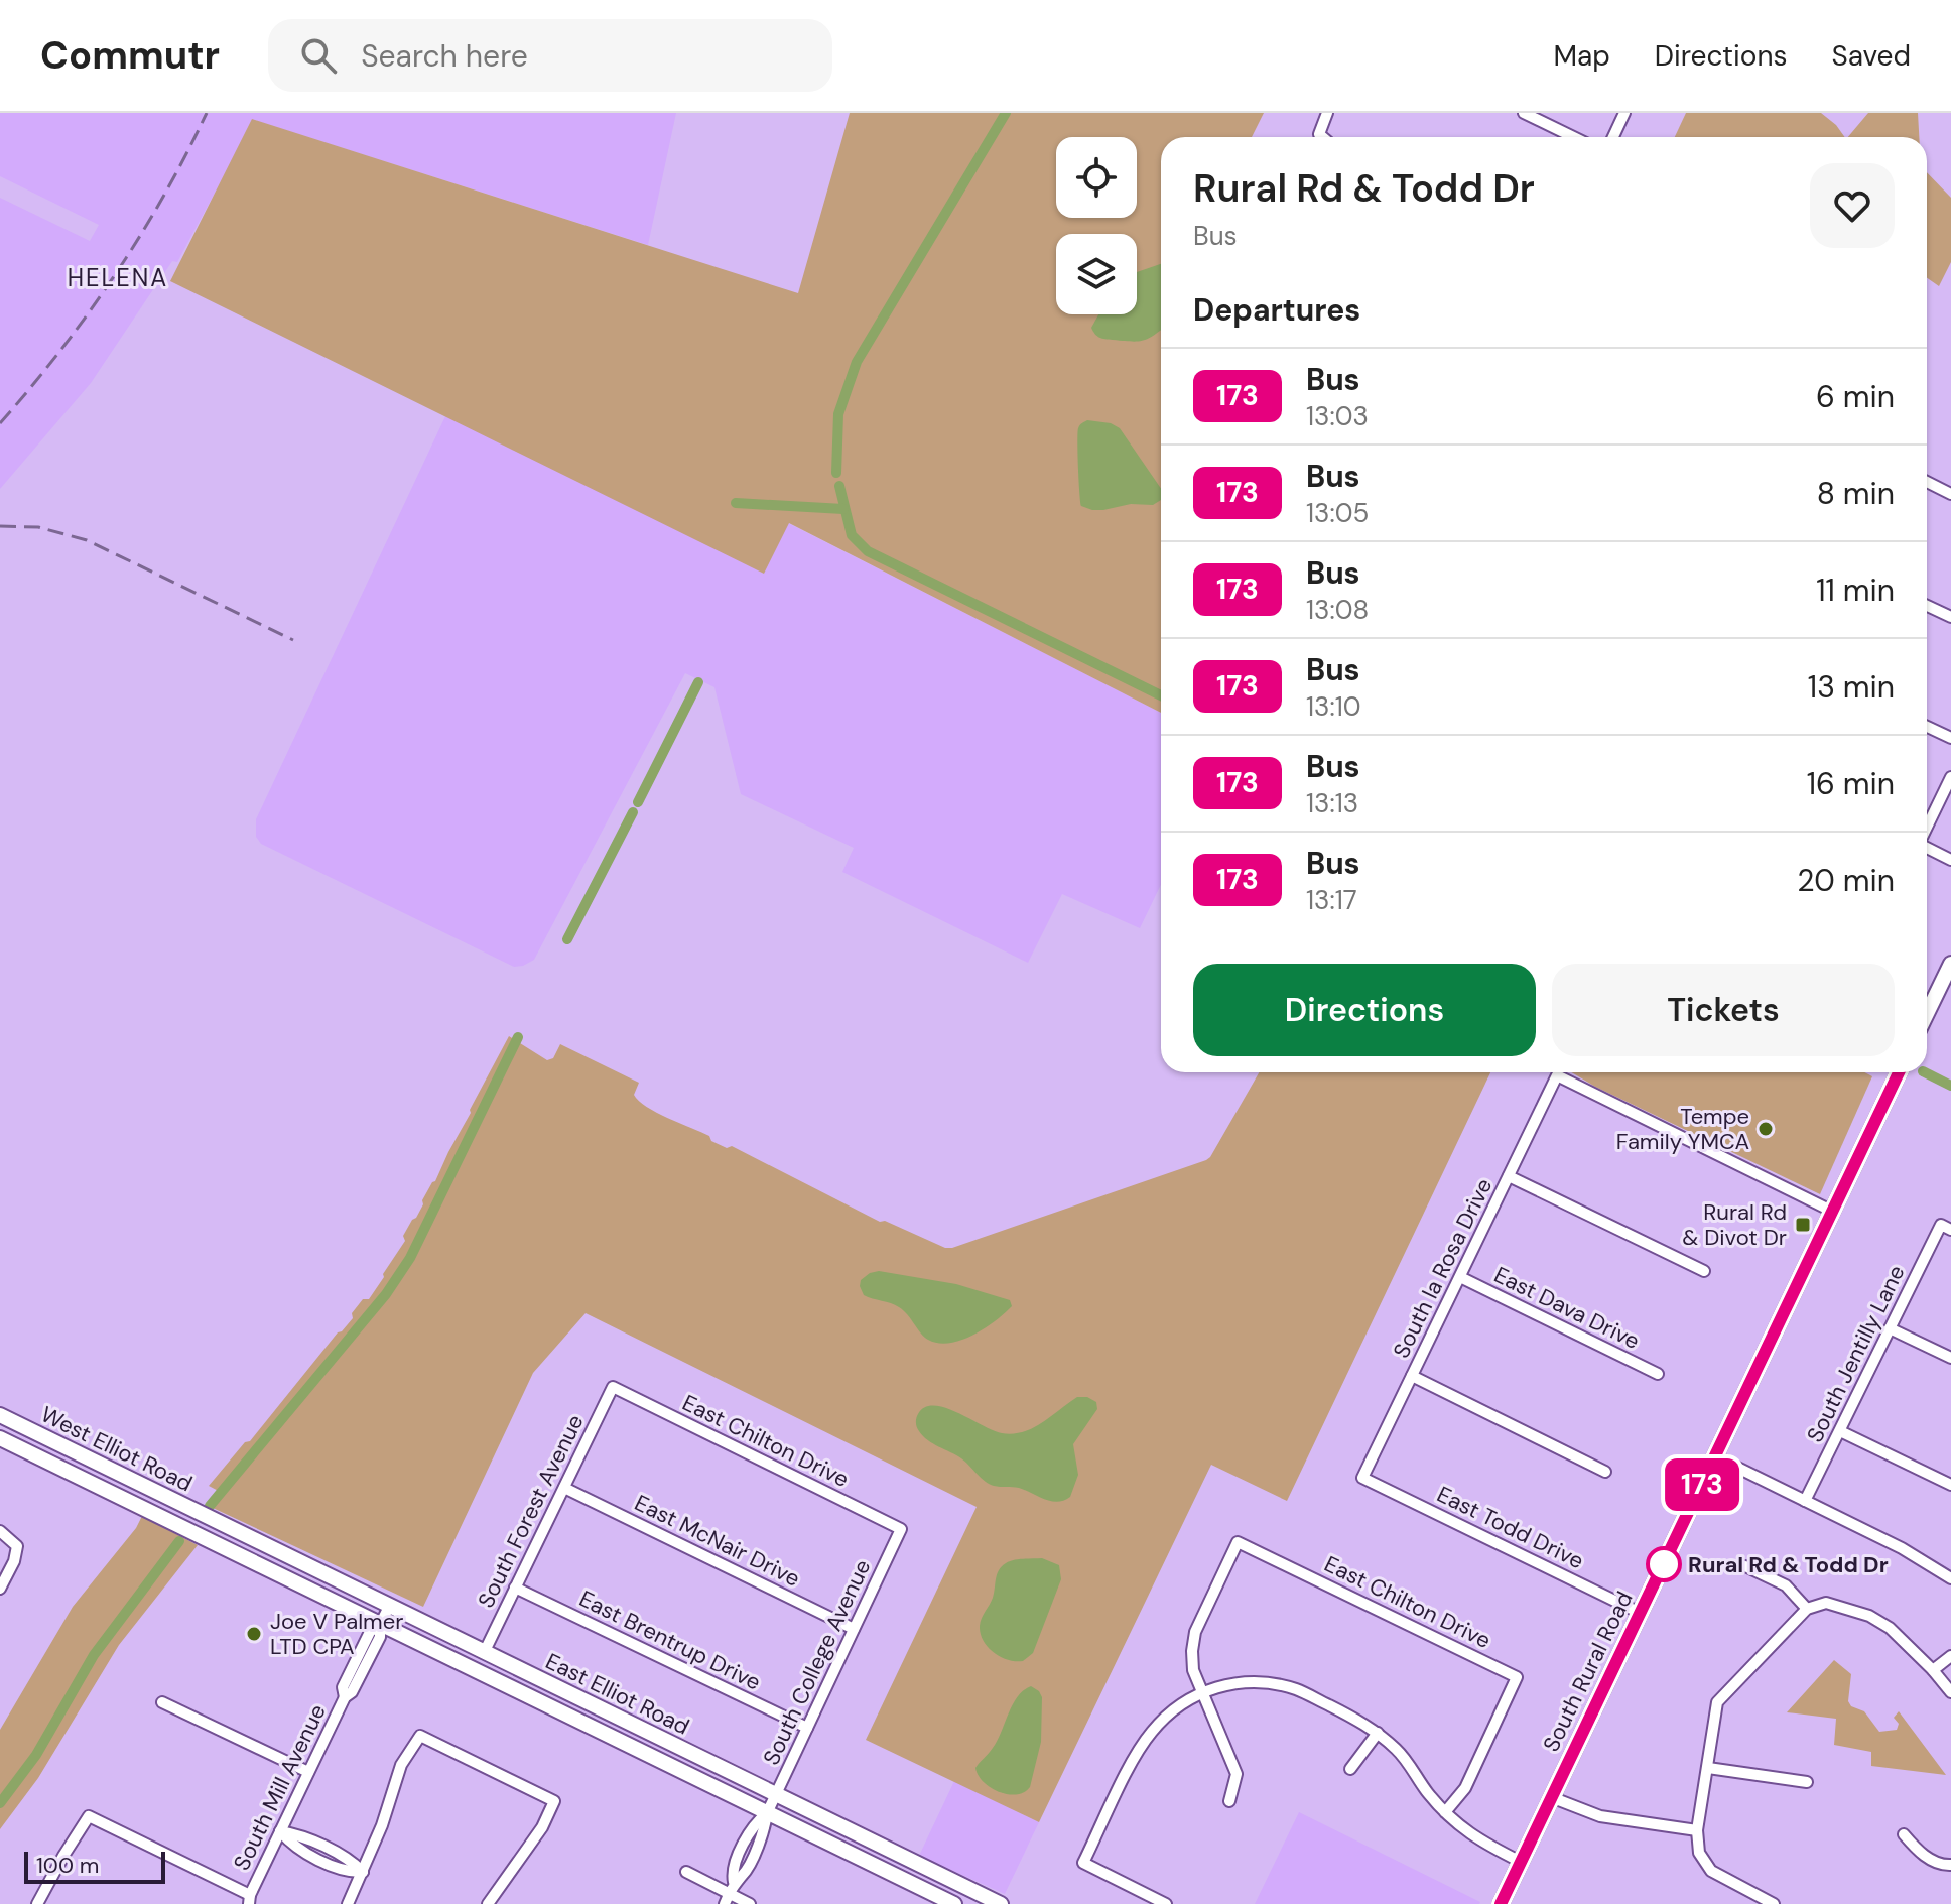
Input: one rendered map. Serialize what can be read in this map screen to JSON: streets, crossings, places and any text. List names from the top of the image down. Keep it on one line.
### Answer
{"streets":{"main road":["West Elliot Road","South Rural Road","East Elliot Road"],"street":["South la Rosa Drive","East Dava Drive","South Jentilly Lane","East Chilton Drive","South Forest Avenue","East Todd Drive","East McNair Drive","East Brentrup Drive","South College Avenue","South Mill Avenue"]},"crossings":[["South la Rosa Drive","East Dava Drive"],["South la Rosa Drive","East Todd Drive"],["South la Rosa Drive","South Rural Road"],["East Chilton Drive","South Forest Avenue"],["East Chilton Drive","South College Avenue"],["West Elliot Road","East Elliot Road"],["South Forest Avenue","East McNair Drive"],["South Forest Avenue","East Brentrup Drive"],["South Forest Avenue","East Elliot Road"],["East Todd Drive","South Rural Road"],["East McNair Drive","South College Avenue"],["East Brentrup Drive","South College Avenue"],["South College Avenue","East Elliot Road"],["East Elliot Road","South Mill Avenue"]],"districts":["HELENA"],"places":{"other":["Tempe Family YMCA","Rural Rd & Todd Dr","Joe V Palmer LTD CPA"],"transit":["Rural Rd & Divot Dr"]},"lines":["bus line 173"],"scale_bar":"100 m","page":{"header":"Commutr","search":"Search here","nav":["Map","Directions","Saved"],"on_map":"173","heading":[["Rural Rd & Todd Dr","Bus"],"Departures"],"list":[{"mark":"173","name":"Bus","note":"13:03","value":"6 min"},{"mark":"173","name":"Bus","note":"13:05","value":"8 min"},{"mark":"173","name":"Bus","note":"13:08","value":"11 min"},{"mark":"173","name":"Bus","note":"13:10","value":"13 min"},{"mark":"173","name":"Bus","note":"13:13","value":"16 min"},{"mark":"173","name":"Bus","note":"13:17","value":"20 min"}],"buttons":["Directions","Tickets"],"scale":"100 m"}}
